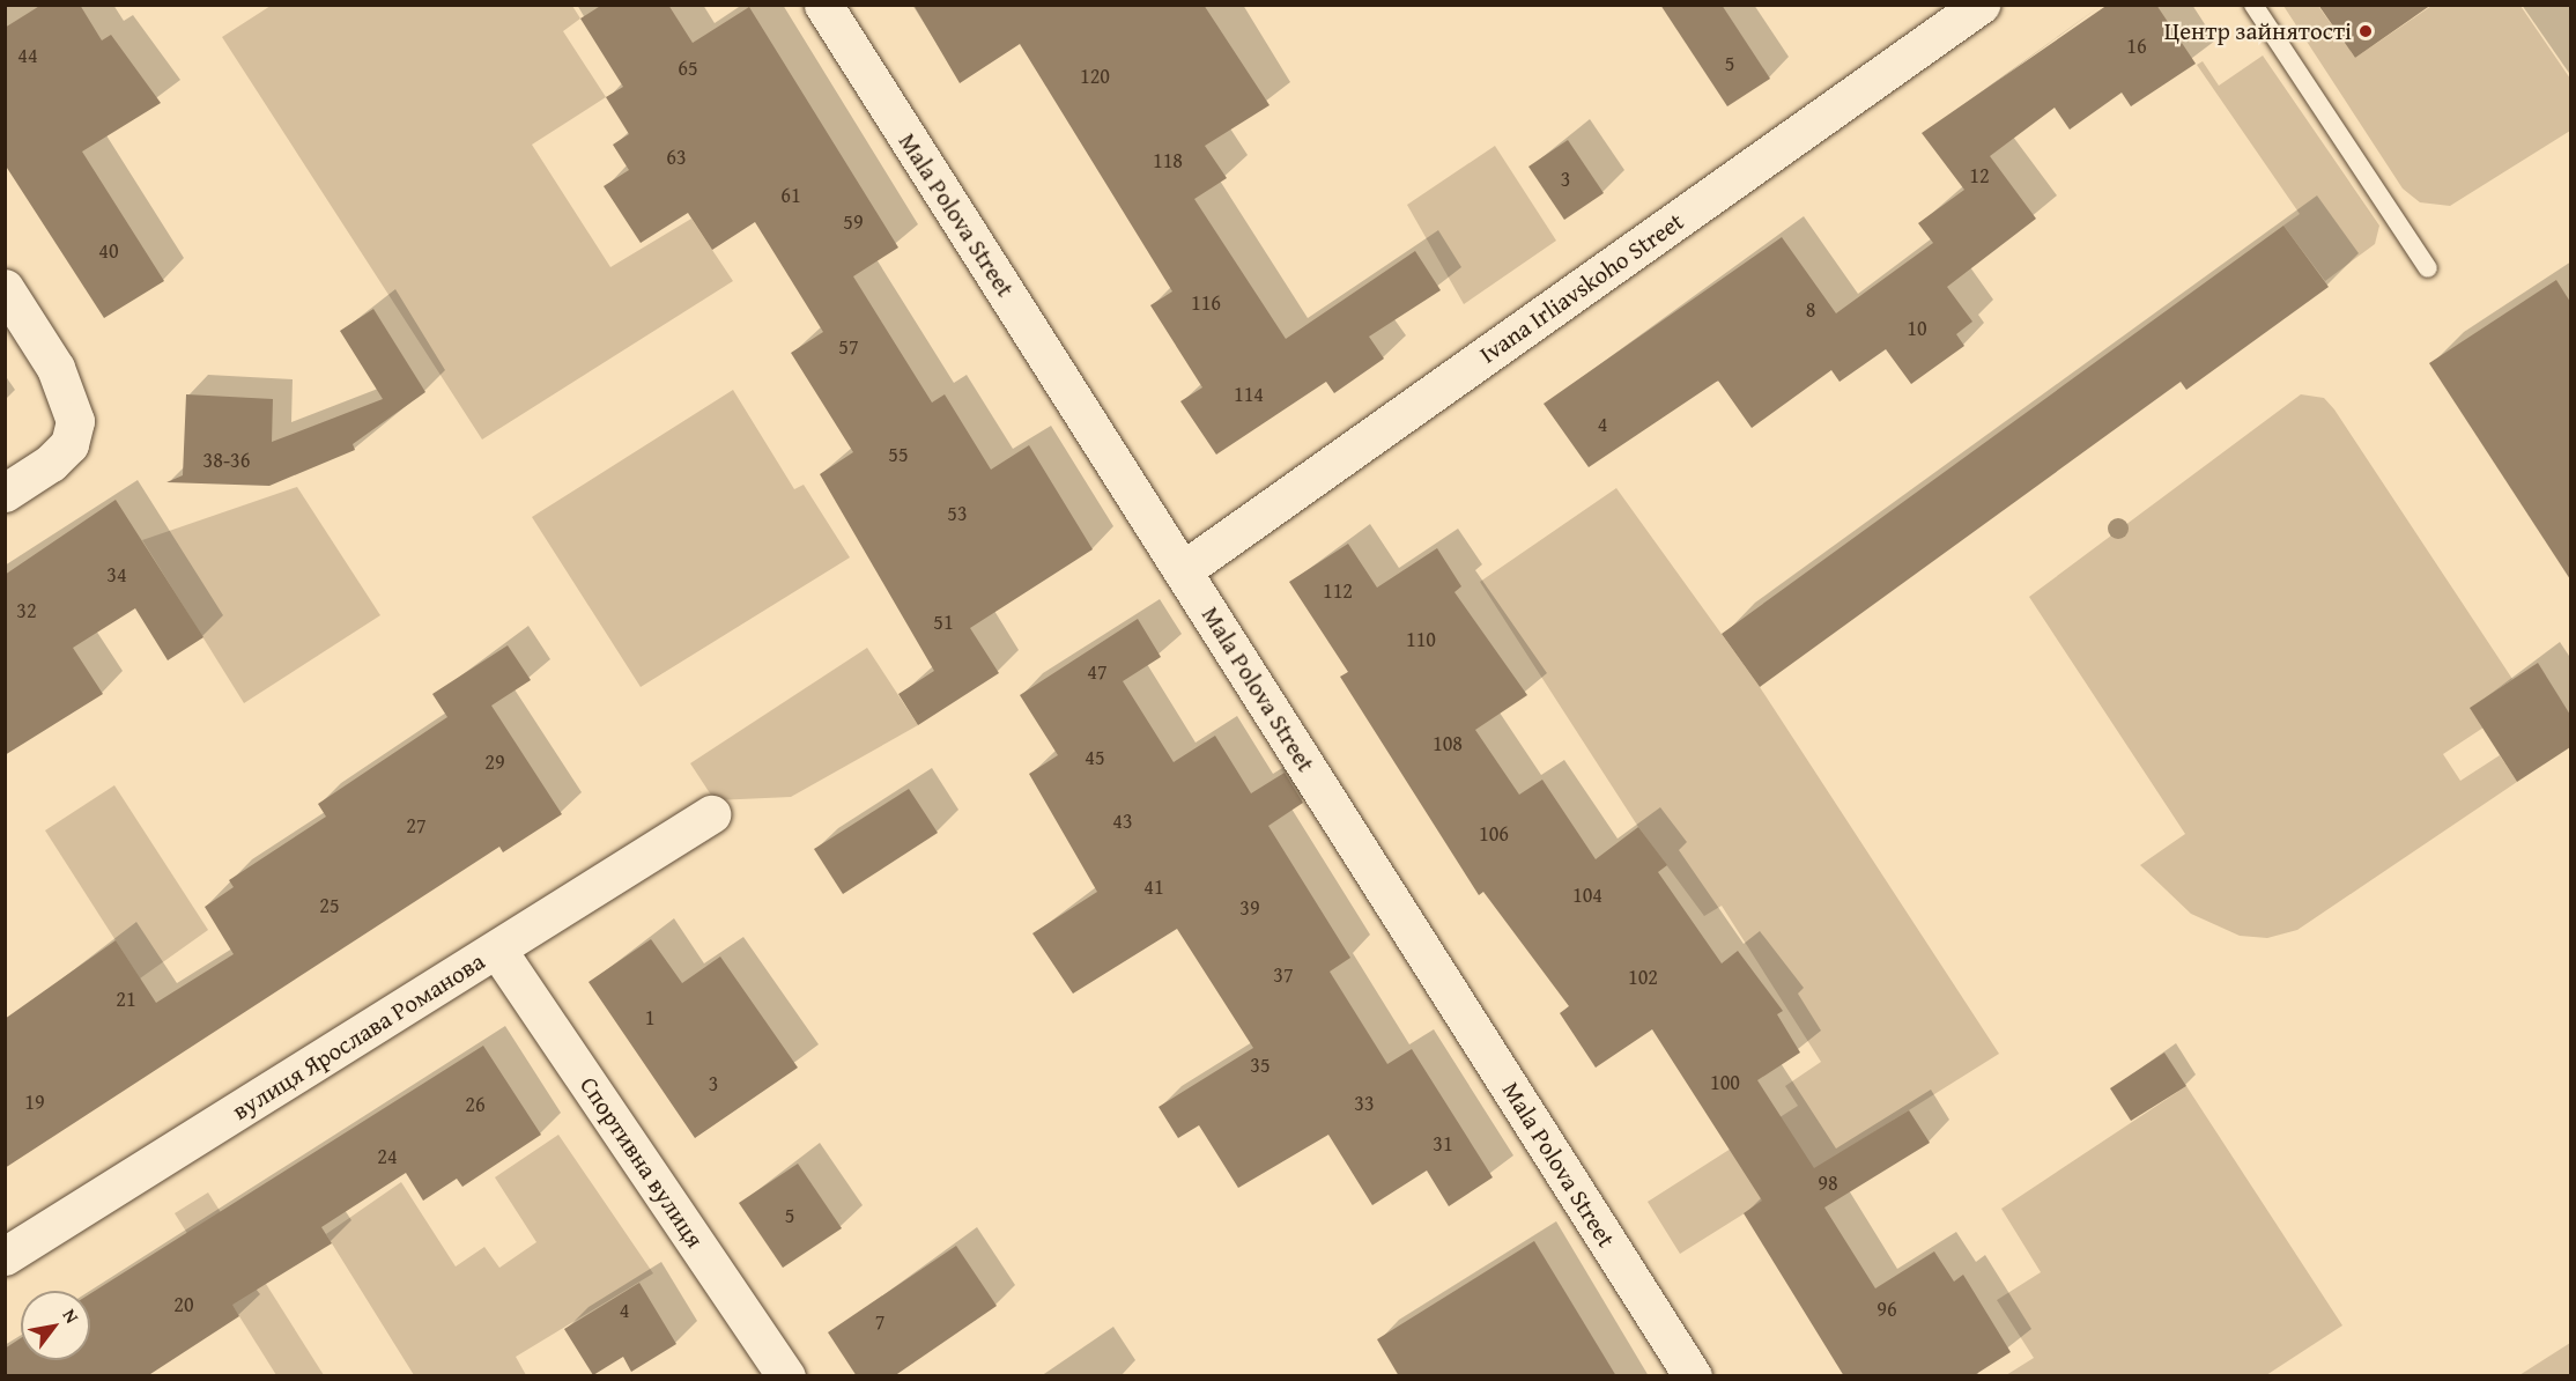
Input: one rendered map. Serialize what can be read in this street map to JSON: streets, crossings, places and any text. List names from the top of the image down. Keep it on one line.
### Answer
{"streets":{"street":["Mala Polova Street","Ivana Irliavskoho Street","вулиця Ярослава Романова","Спортивна вулиця"]},"crossings":[["Mala Polova Street","Ivana Irliavskoho Street"],["вулиця Ярослава Романова","Спортивна вулиця"]],"places":["Центр зайнятості"],"house_numbers":["16","44","5","65","120","63","118","12","3","61","59","40","116","8","10","57","114","4","55","38-36","53","34","112","32","51","110","47","108","45","29","43","27","106","41","104","25","39","37","102","21","1","35","100","3","19","33","26","31","24","98","5","20","96","4","7"],"north":"top right"}
